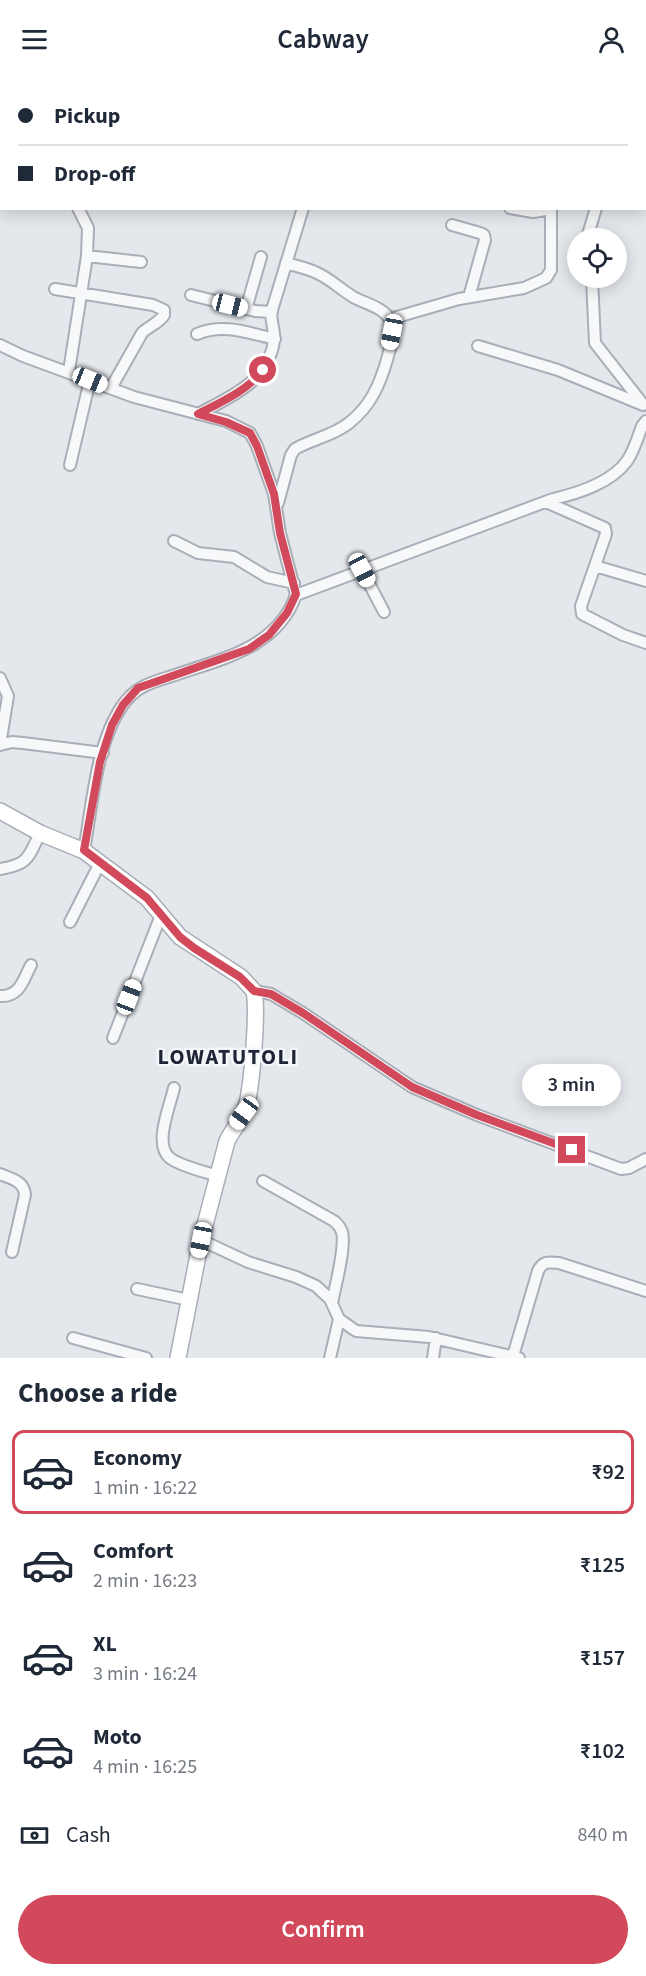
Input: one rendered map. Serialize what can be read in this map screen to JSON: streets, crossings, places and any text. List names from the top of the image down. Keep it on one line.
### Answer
{"districts":["LOWATUTOLI"],"page":{"header":"Cabway","banner":["Pickup","Drop-off"],"bubble":"3 min","heading":"Choose a ride","list":[{"name":"Economy","note":"1 min · 16:22","value":"₹92"},{"name":"Comfort","note":"2 min · 16:23","value":"₹125"},{"name":"XL","note":"3 min · 16:24","value":"₹157"},{"name":"Moto","note":"4 min · 16:25","value":"₹102"}],"pay":["Cash","840 m"],"buttons":"Confirm"}}
